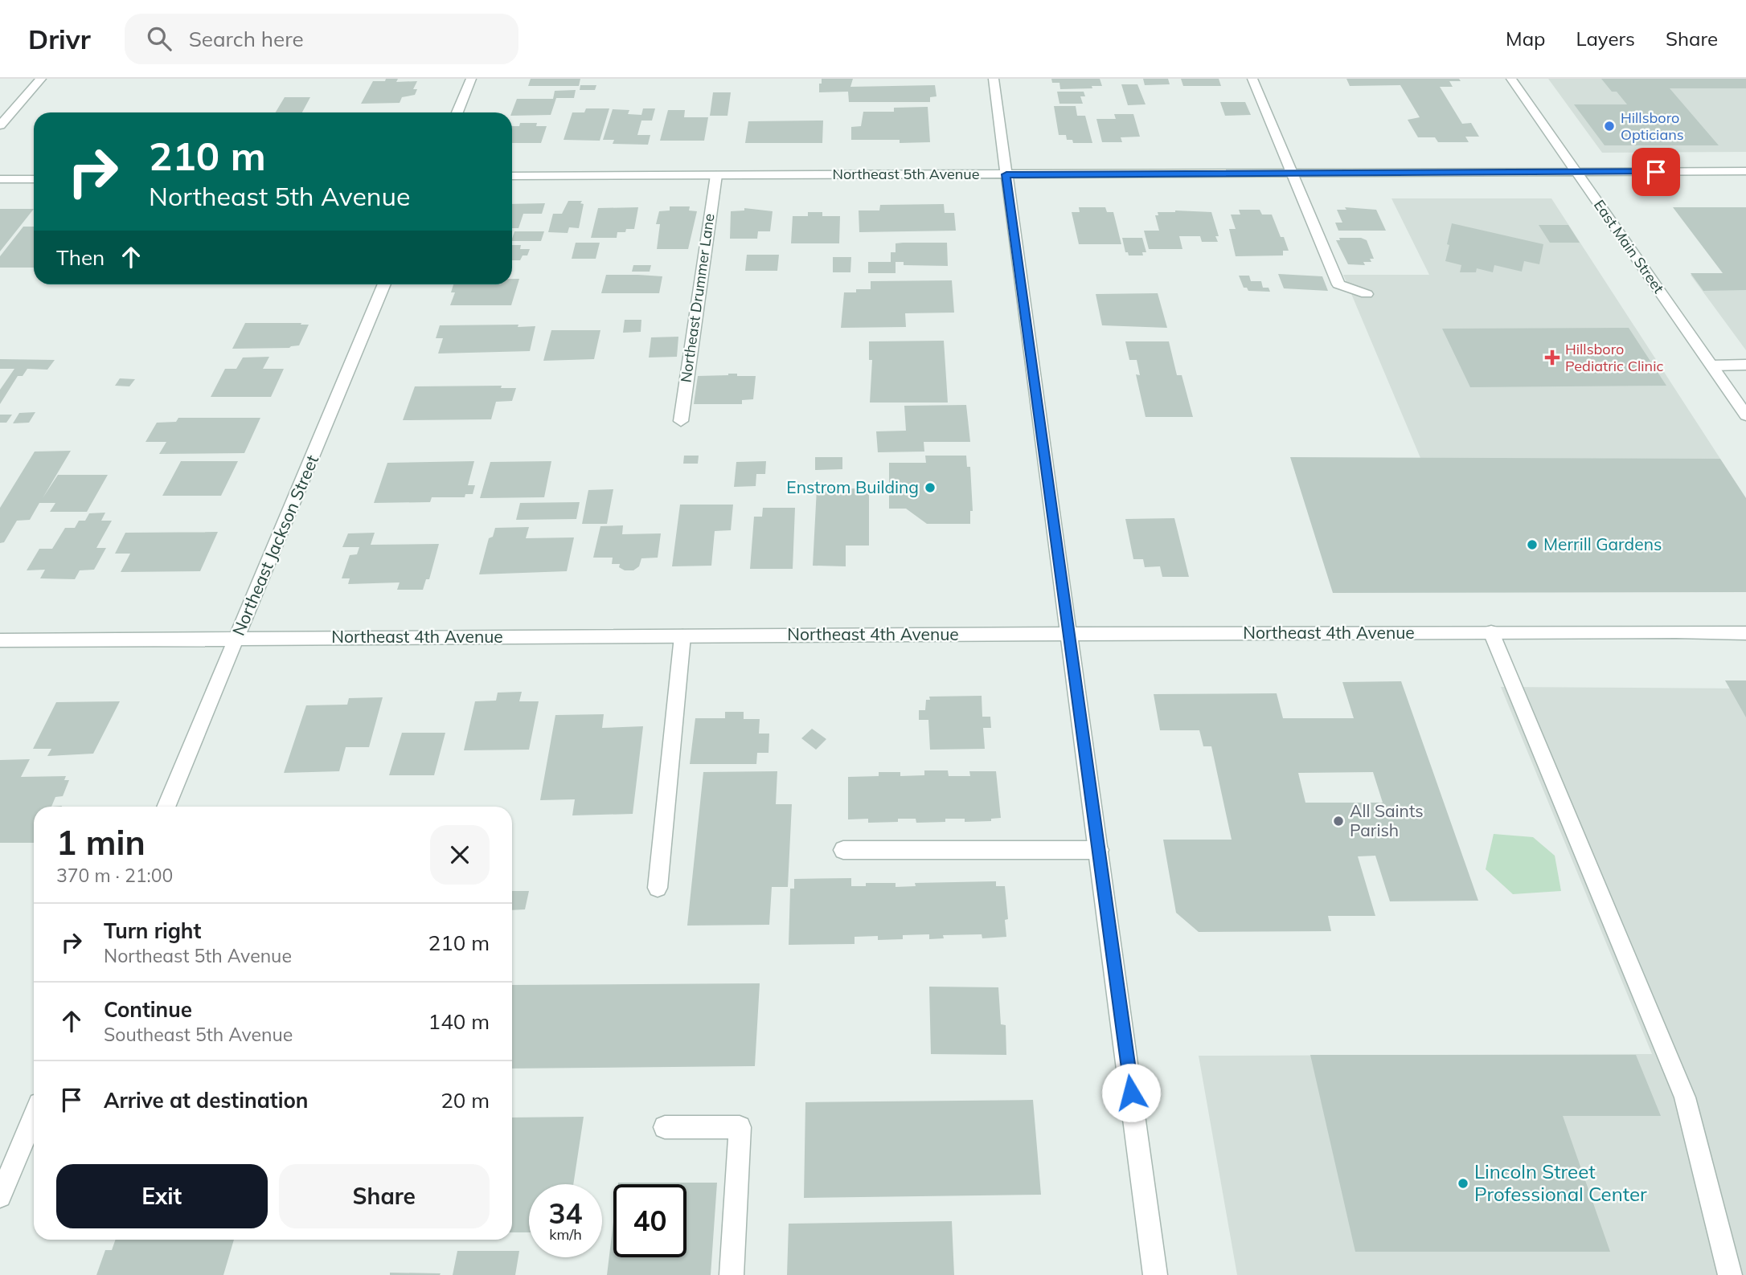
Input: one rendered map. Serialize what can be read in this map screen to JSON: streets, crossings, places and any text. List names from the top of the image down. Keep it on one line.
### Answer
{"streets":{"street":["Northeast 5th Avenue","East Main Street","Northeast Drummer Lane","Northeast Jackson Street","Northeast 4th Avenue"]},"crossings":[["Northeast 5th Avenue","East Main Street"],["Northeast 5th Avenue","Northeast Drummer Lane"],["Northeast Jackson Street","Northeast 4th Avenue"]],"places":{"other":["Hillsboro Opticians","Enstrom Building","Merrill Gardens","All Saints Parish","Lincoln Street Professional Center"],"health":["Hillsboro Pediatric Clinic"]},"page":{"header":"Drivr","search":"Search here","nav":["Map","Layers","Share"],"turn":["210 m","Northeast 5th Avenue"],"then":"Then","heading":["1 min","370 m · 21:00"],"list":[{"name":"Turn right","note":"Northeast 5th Avenue","value":"210 m"},{"name":"Continue","note":"Southeast 5th Avenue","value":"140 m"},{"name":"Arrive at destination","value":"20 m"}],"buttons":["Exit","Share"],"speed":"34 km/h","limit":"40"}}
